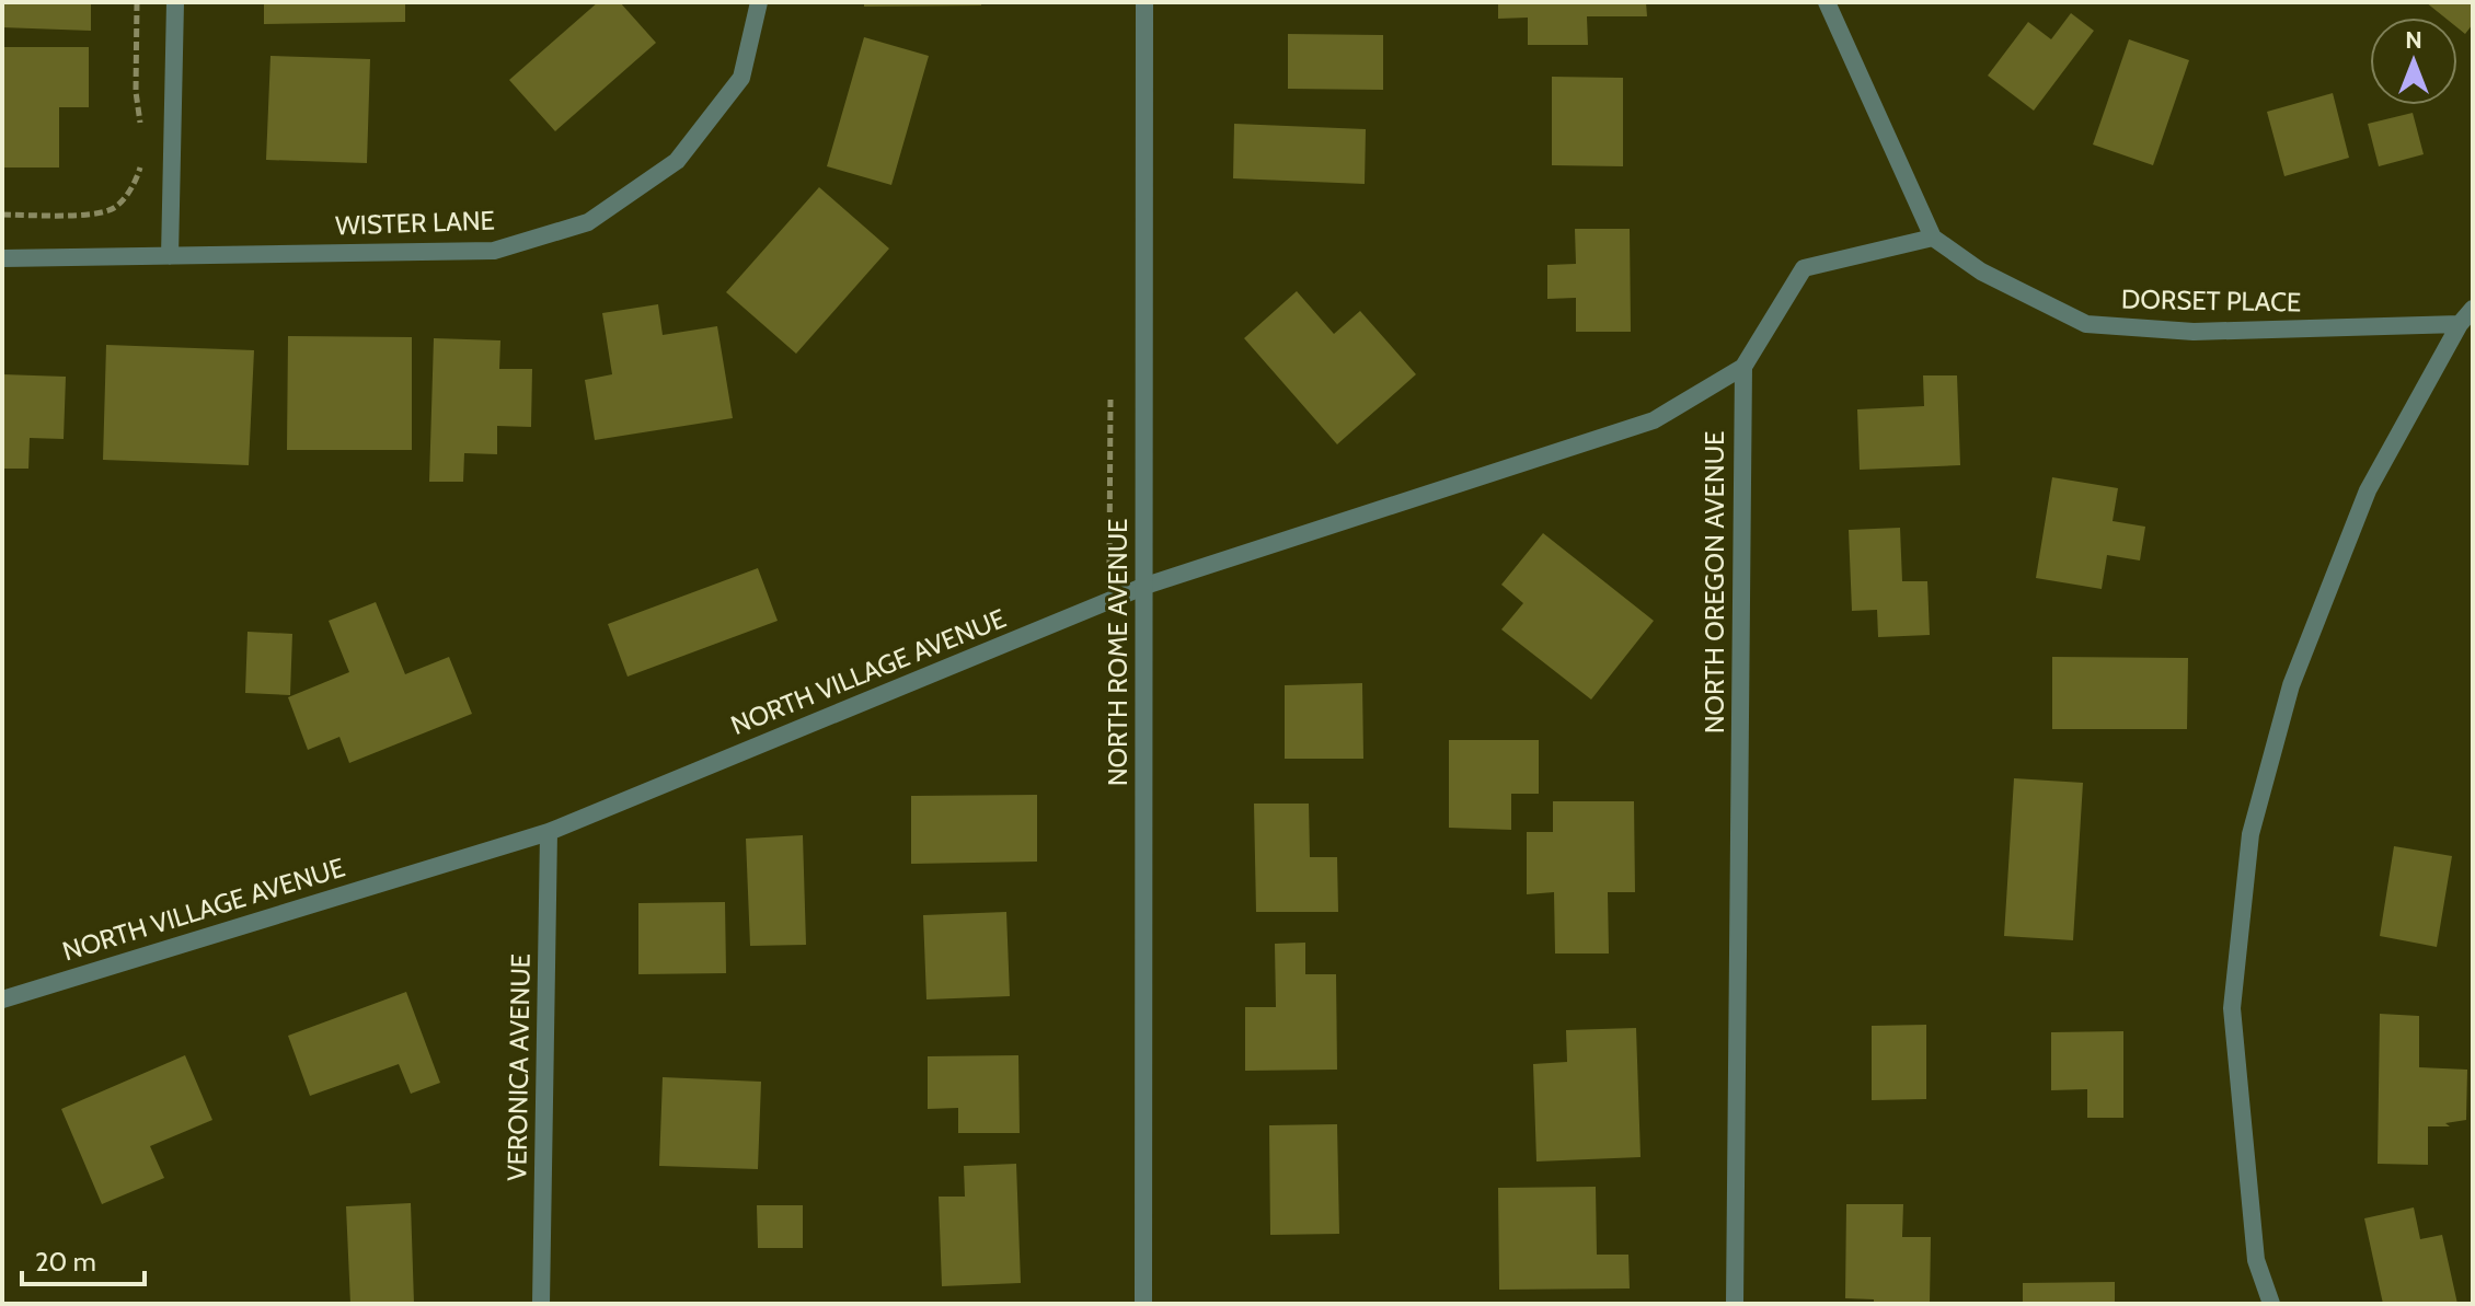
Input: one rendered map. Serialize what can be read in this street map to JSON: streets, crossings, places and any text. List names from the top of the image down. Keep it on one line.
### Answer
{"streets":{"street":["WISTER LANE","DORSET PLACE","NORTH OREGON AVENUE","NORTH ROME AVENUE","NORTH VILLAGE AVENUE","VERONICA AVENUE"]},"crossings":[["NORTH OREGON AVENUE","NORTH VILLAGE AVENUE"],["NORTH ROME AVENUE","NORTH VILLAGE AVENUE"],["NORTH VILLAGE AVENUE","VERONICA AVENUE"]],"scale_bar":"20 m","north":"top"}
